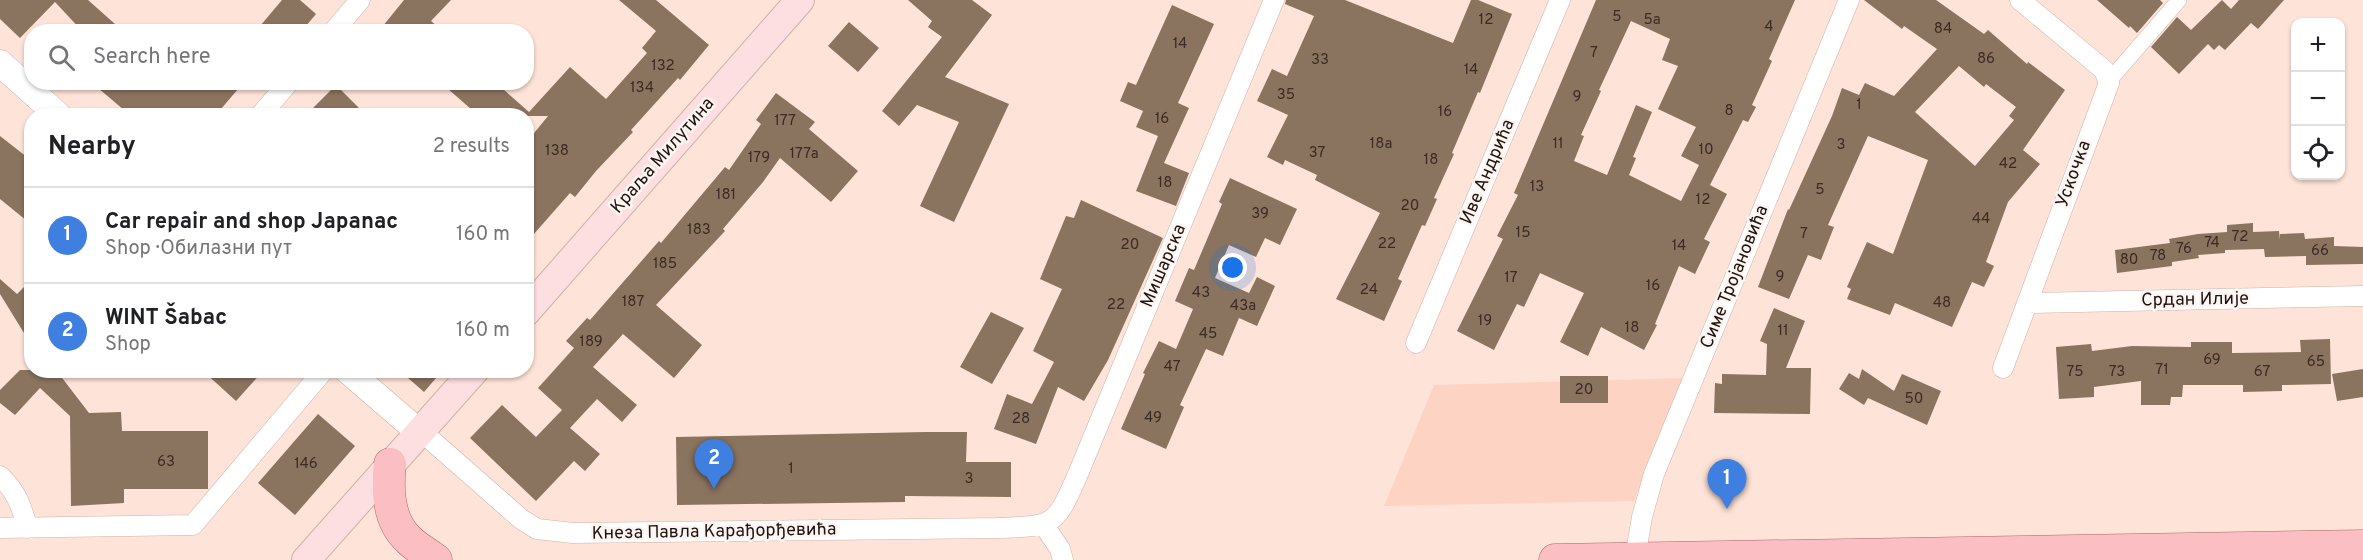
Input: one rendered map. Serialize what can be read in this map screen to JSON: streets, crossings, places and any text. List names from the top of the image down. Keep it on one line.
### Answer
{"streets":{"main road":["Краља Милутина"],"street":["Иве Андрића","Ускочка","Мишарска","Симе Тројановића","Срдан Илије","Кнеза Павла Карађорђевића"]},"crossings":[["Ускочка","Срдан Илије"],["Мишарска","Кнеза Павла Карађорђевића"]],"house_numbers":["5","12","5a","4","84","14","7","86","33","132","14","134","35","9","1","8","16","16","177","18a","11","3","10","138","37","177a","179","18","42","18","13","5","181","12","20","39","44","183","15","7","72","74","22","20","14","76","66","78","80","185","9","17","16","24","43","187","48","22","43a","19","18","11","45","189","69","65","47","71","75","73","67","20","50","49","28","63","146","1","3"],"page":{"map_buttons":["+","−"],"search":"Search here","heading":["Nearby","2 results"],"list":[{"mark":"1","name":"Car repair and shop Japanac","note":"Shop · Обилазни пут","value":"160 m"},{"mark":"2","name":"WINT Šabac","note":"Shop","value":"160 m"}],"pins":["2","1"]}}
